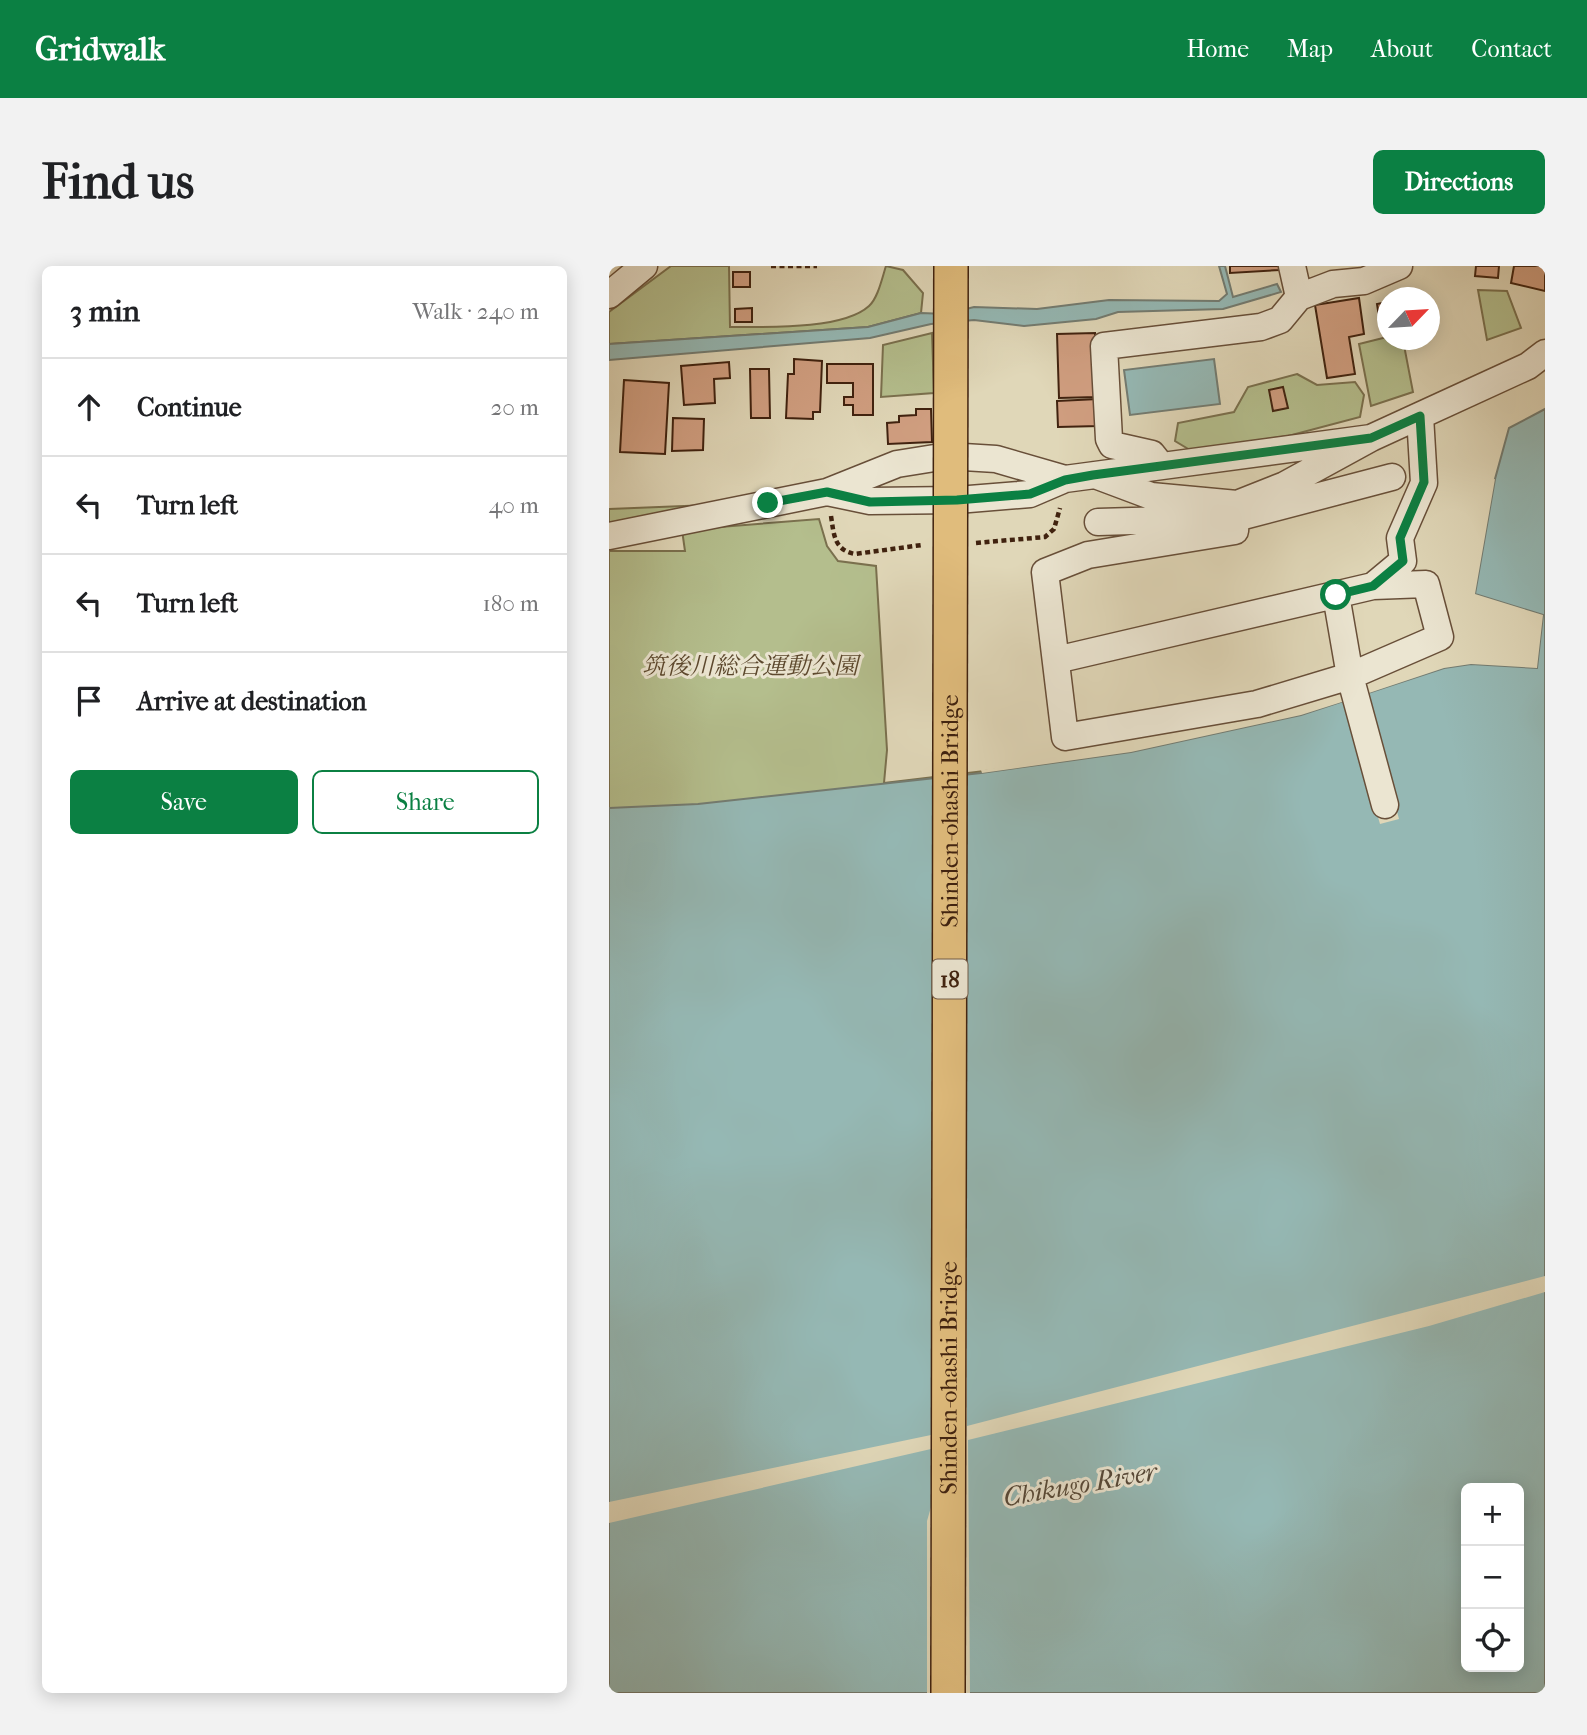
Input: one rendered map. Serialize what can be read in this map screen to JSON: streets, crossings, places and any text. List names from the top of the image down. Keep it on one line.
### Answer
{"streets":{"main road":["Shinden-ohashi Bridge","18"]},"water":["Chikugo River"],"parks":["筑後川総合運動公園"],"north":"top right","page":{"header":"Gridwalk","nav":["Home","Map","About","Contact"],"buttons":["Directions",["Save","Share"]],"title":"Find us","heading":["3 min","Walk · 240 m"],"list":[["Continue","20 m"],["Turn left","40 m"],["Turn left","180 m"],"Arrive at destination"],"map_buttons":["+","−"]}}
